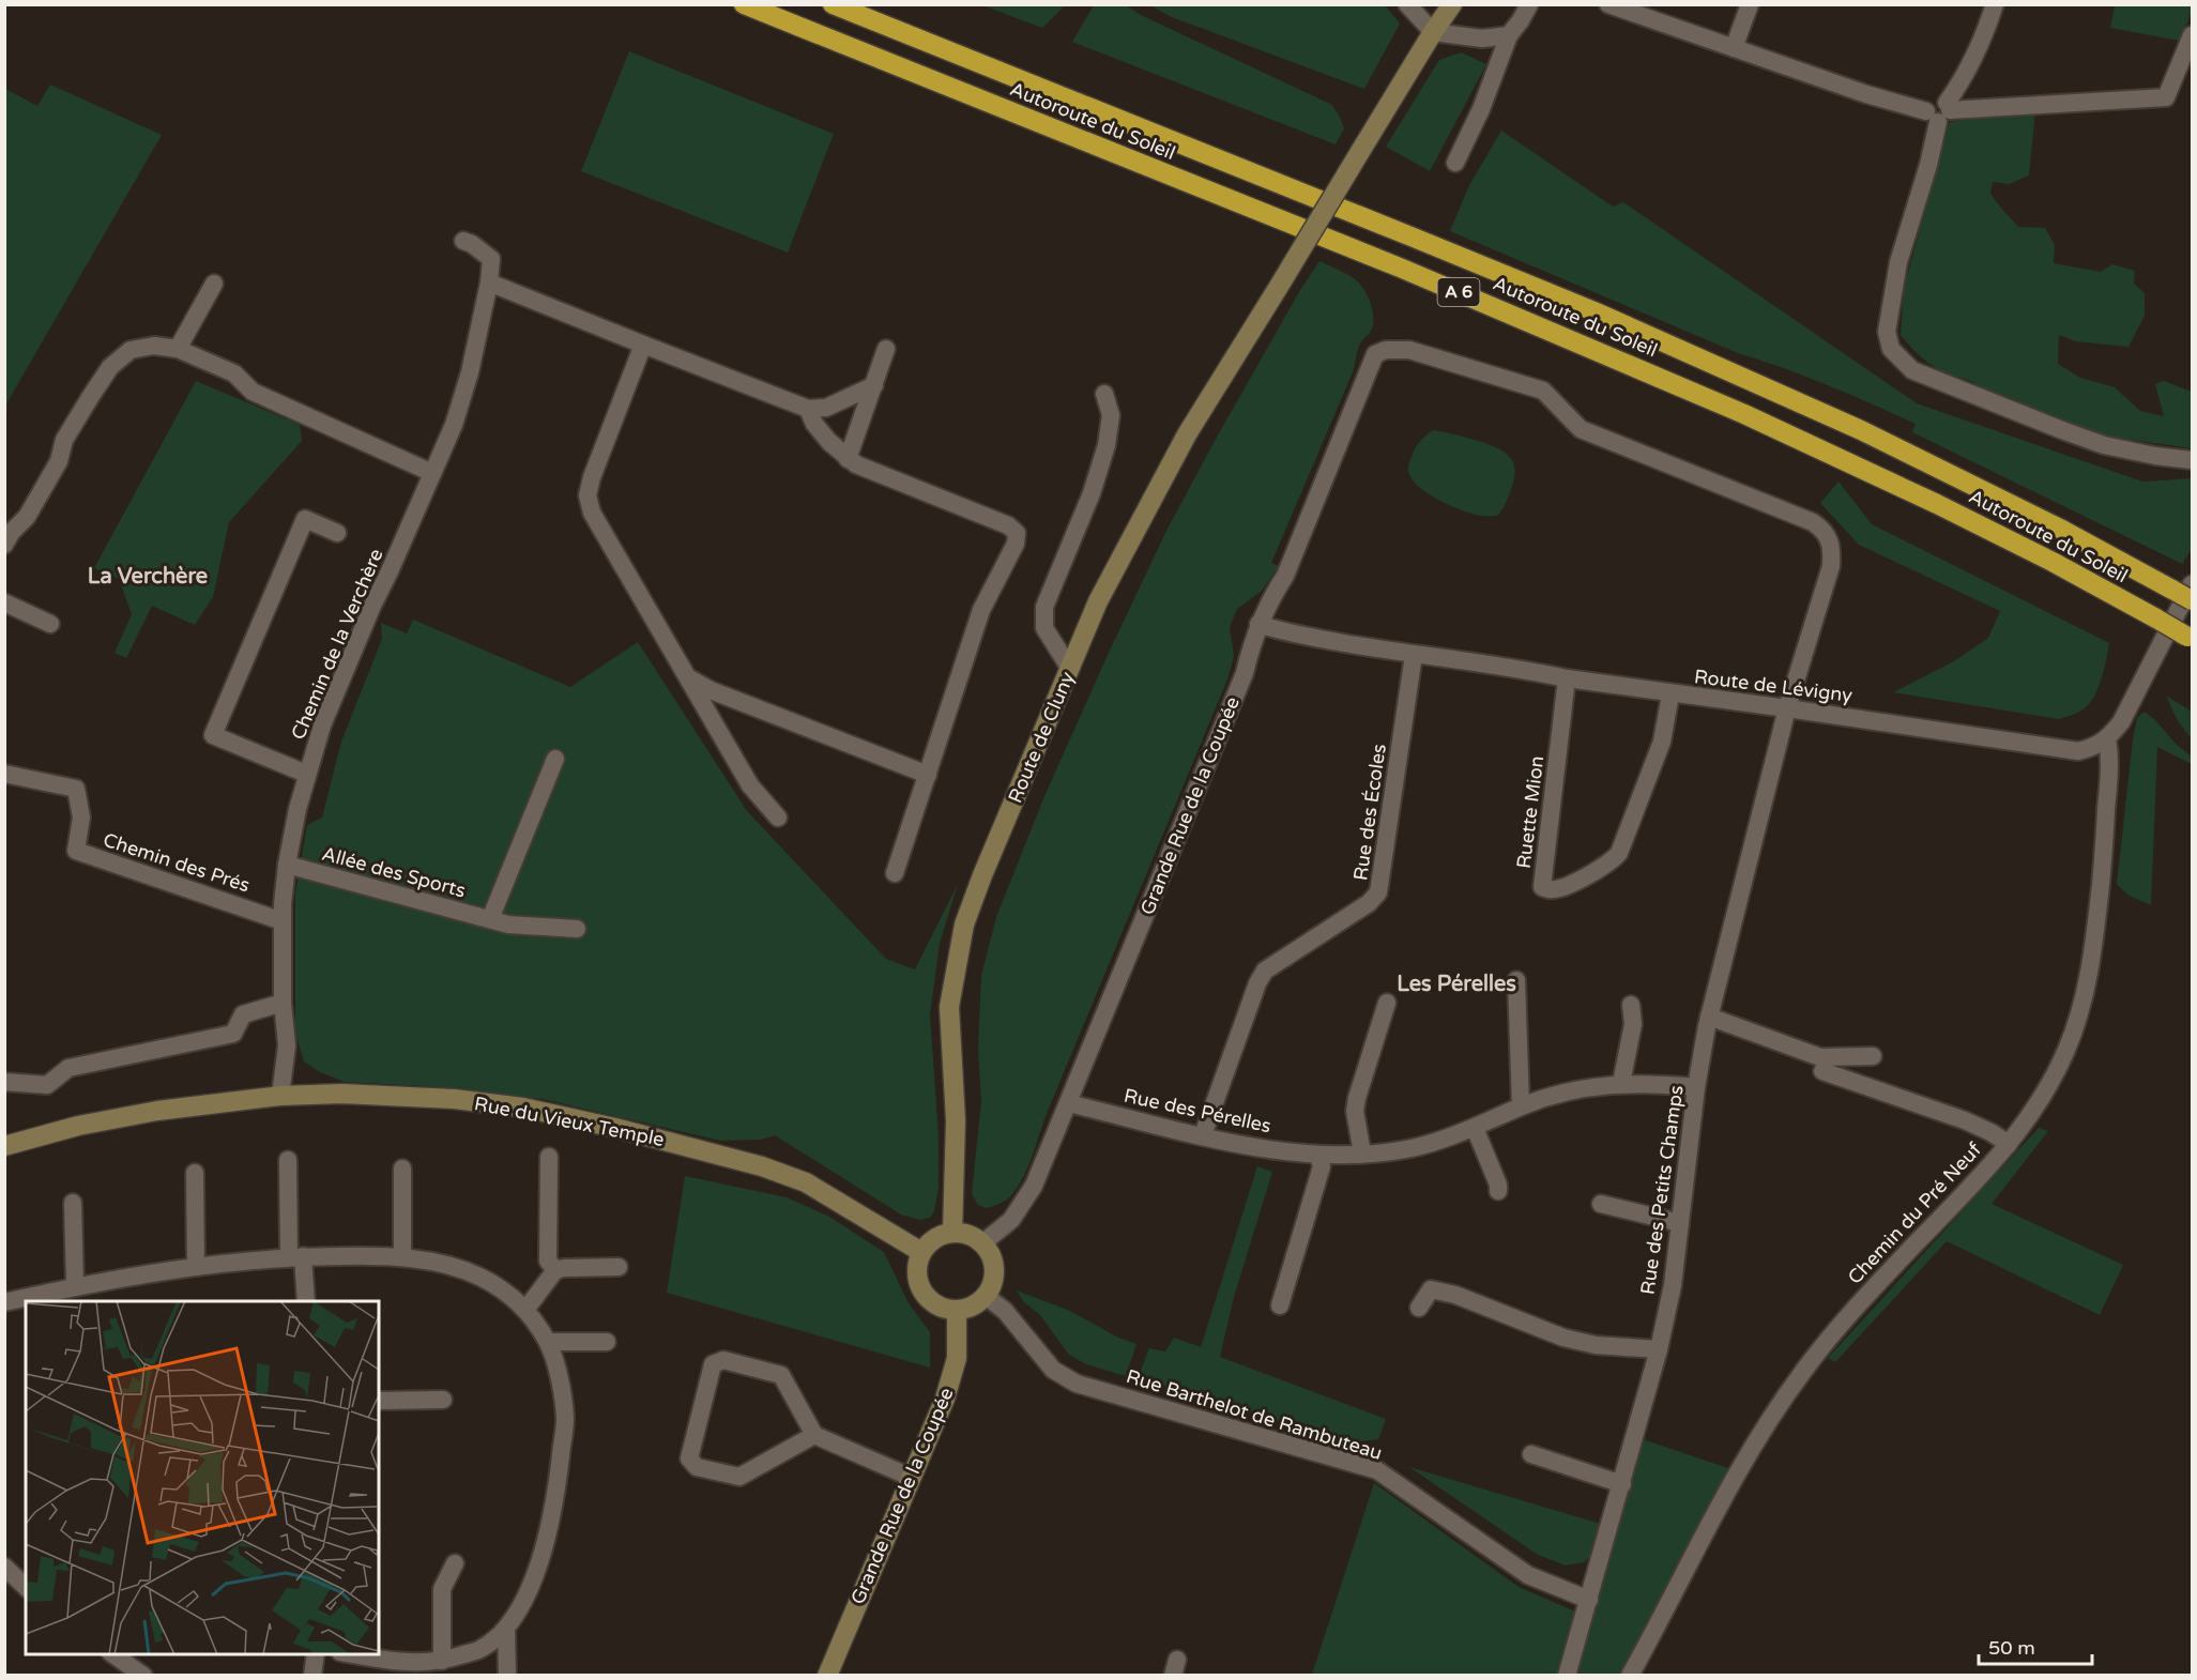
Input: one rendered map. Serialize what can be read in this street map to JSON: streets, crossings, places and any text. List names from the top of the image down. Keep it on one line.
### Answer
{"streets":{"highway":["Autoroute du Soleil","A 6"],"main road":["Route de Cluny","Grande Rue de la Coupée","Rue du Vieux Temple"],"street":["Chemin de la Verchère","Route de Lévigny","Rue des Écoles","Ruette Mion","Chemin des Prés","Allée des Sports","Rue des Pérelles","Rue des Petits Champs","Chemin du Pré Neuf","Rue Barthelot de Rambuteau"]},"crossings":[["Chemin de la Verchère","Chemin des Prés"],["Chemin de la Verchère","Allée des Sports"],["Chemin de la Verchère","Rue du Vieux Temple"],["Route de Lévigny","Grande Rue de la Coupée"],["Route de Lévigny","Rue des Écoles"],["Route de Lévigny","Ruette Mion"],["Route de Lévigny","Rue des Petits Champs"],["Route de Lévigny","Chemin du Pré Neuf"],["Route de Cluny","Grande Rue de la Coupée"],["Route de Cluny","Rue du Vieux Temple"],["Route de Cluny","Rue Barthelot de Rambuteau"],["Grande Rue de la Coupée","Rue des Pérelles"],["Grande Rue de la Coupée","Rue du Vieux Temple"],["Grande Rue de la Coupée","Rue des Petits Champs"],["Grande Rue de la Coupée","Rue Barthelot de Rambuteau"],["Rue des Écoles","Rue des Pérelles"],["Rue des Pérelles","Rue des Petits Champs"],["Rue du Vieux Temple","Rue Barthelot de Rambuteau"],["Rue des Petits Champs","Rue Barthelot de Rambuteau"]],"districts":["La Verchère","Les Pérelles"],"scale_bar":"50 m"}
